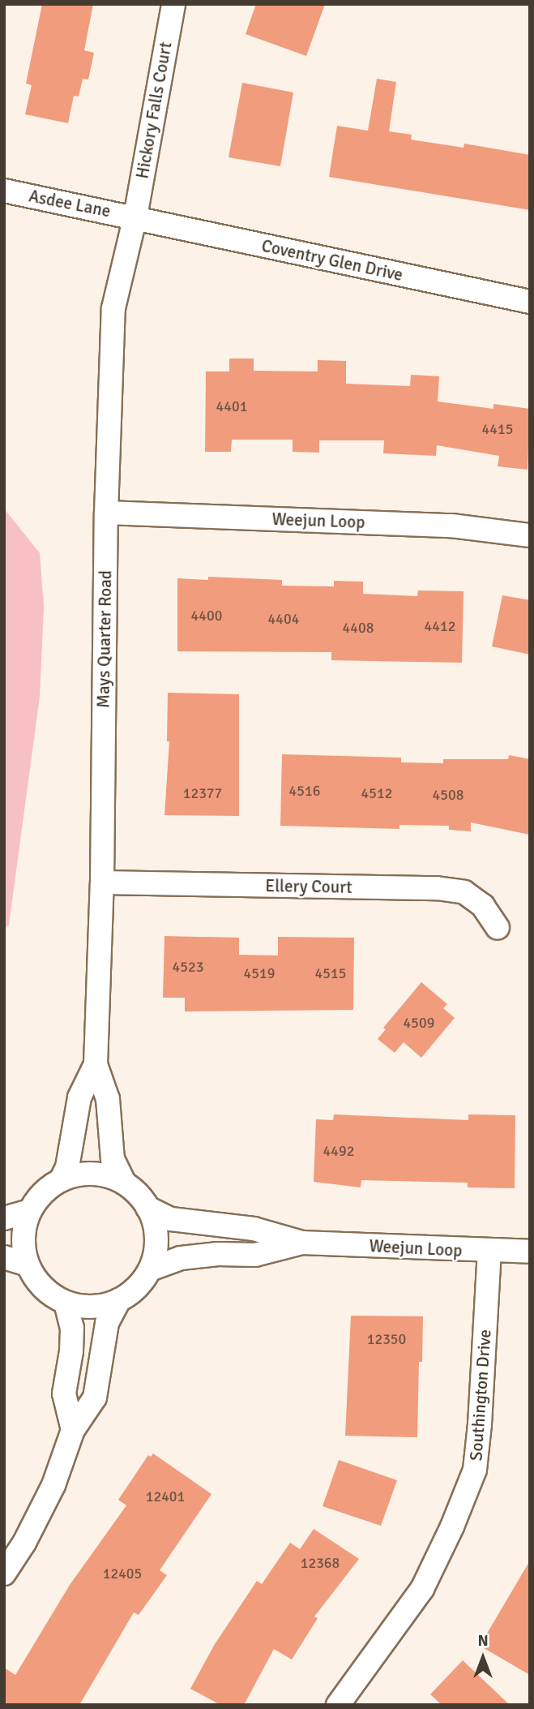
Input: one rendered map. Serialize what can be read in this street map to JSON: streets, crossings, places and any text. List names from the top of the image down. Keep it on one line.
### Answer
{"streets":{"street":["Hickory Falls Court","Asdee Lane","Coventry Glen Drive","Weejun Loop","Mays Quarter Road","Ellery Court","Southington Drive"]},"crossings":[["Hickory Falls Court","Asdee Lane"],["Hickory Falls Court","Coventry Glen Drive"],["Hickory Falls Court","Mays Quarter Road"],["Asdee Lane","Coventry Glen Drive"],["Asdee Lane","Mays Quarter Road"],["Coventry Glen Drive","Mays Quarter Road"],["Weejun Loop","Mays Quarter Road"],["Weejun Loop","Southington Drive"],["Mays Quarter Road","Ellery Court"]],"house_numbers":["4401","4415","4400","4404","4412","4408","4516","12377","4512","4508","4523","4519","4515","4509","4492","12350","12401","12368","12405"],"north":"top"}
